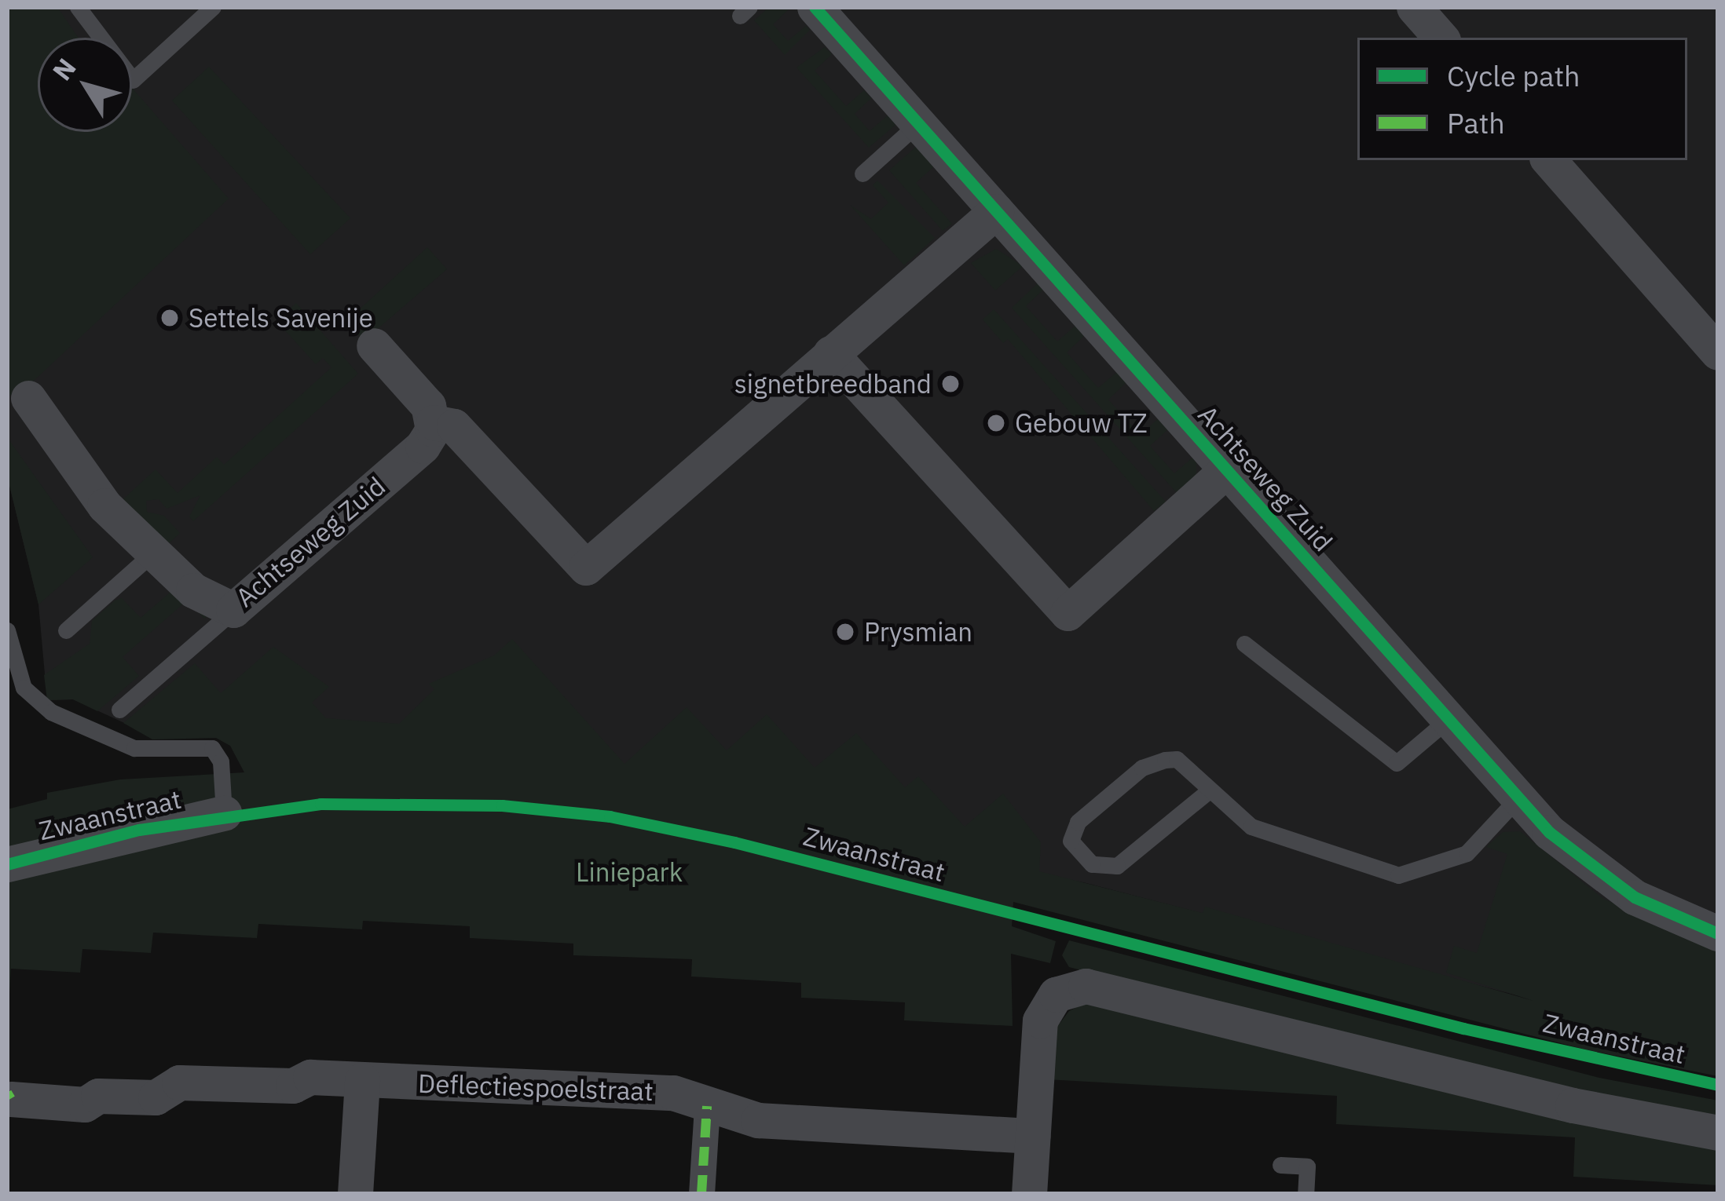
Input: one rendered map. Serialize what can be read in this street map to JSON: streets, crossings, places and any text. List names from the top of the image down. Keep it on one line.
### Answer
{"streets":{"street":["Achtseweg Zuid","Zwaanstraat","Deflectiespoelstraat"]},"parks":["Liniepark"],"places":["Settels Savenije","signetbreedband","Gebouw TZ","Prysmian"],"legend":["Cycle path","Path"],"north":"top left"}
